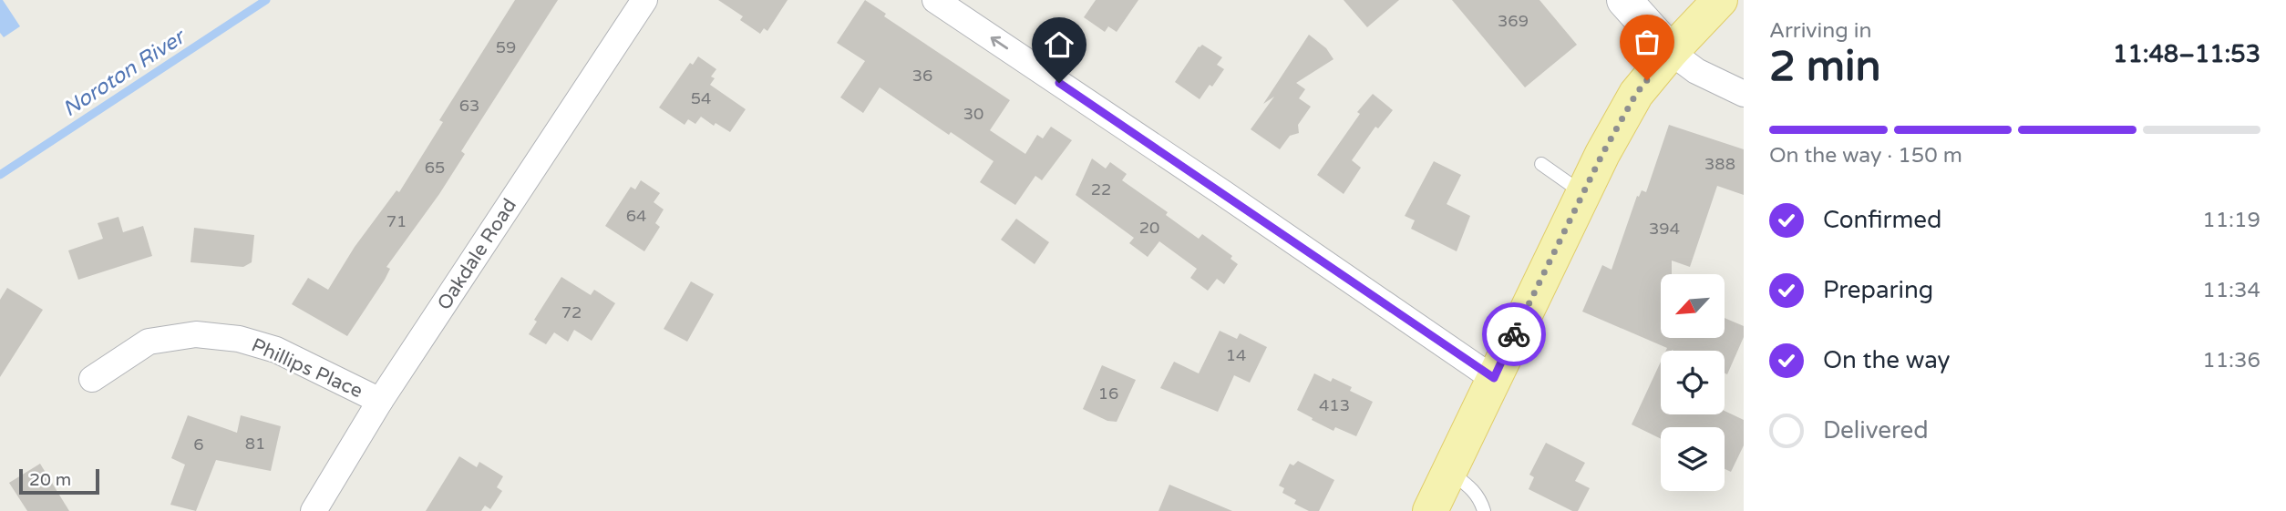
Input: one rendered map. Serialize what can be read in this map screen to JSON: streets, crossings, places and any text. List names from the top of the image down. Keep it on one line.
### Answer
{"streets":{"street":["Oakdale Road","Phillips Place"]},"crossings":[["Oakdale Road","Phillips Place"]],"water":["Noroton River"],"house_numbers":["369","59","36","54","63","30","388","65","22","64","71","20","394","72","14","16","413","81","6"],"scale_bar":"20 m","north":"bottom left","page":{"heading":["2 min","Arriving in","11:48–11:53"],"bar":"On the way · 150 m","list":[["Confirmed","11:19"],["Preparing","11:34"],["On the way","11:36"],"Delivered"],"scale":"20 m"}}
